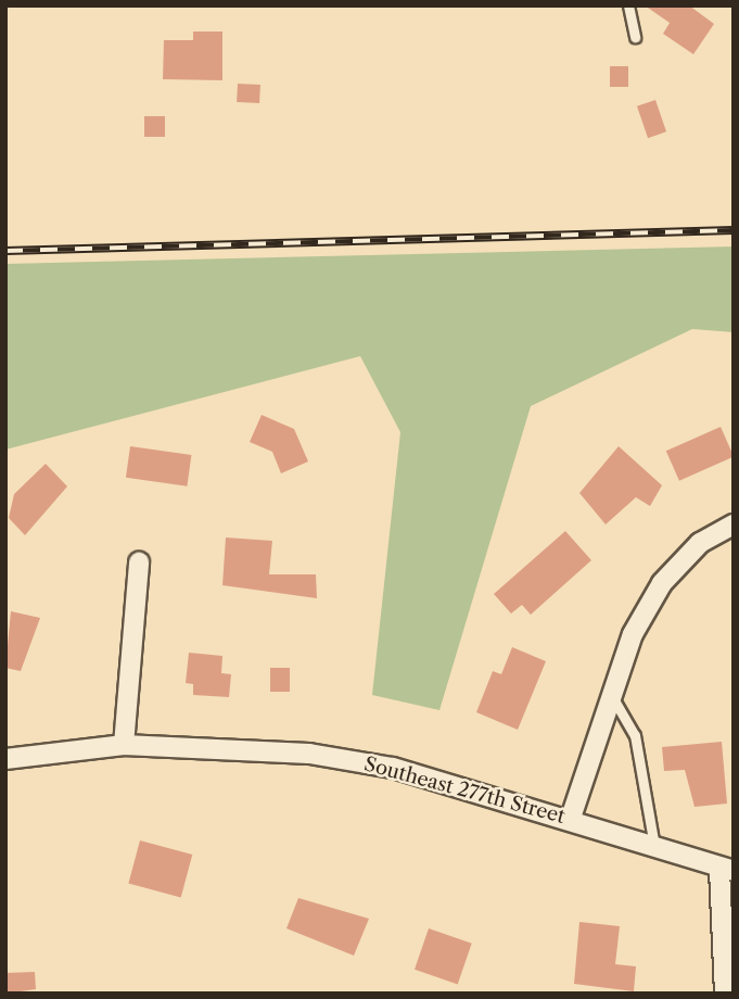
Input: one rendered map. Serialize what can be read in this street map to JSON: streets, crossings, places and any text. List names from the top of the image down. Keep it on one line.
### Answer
{"streets":{"street":["Southeast 277th Street"]}}
